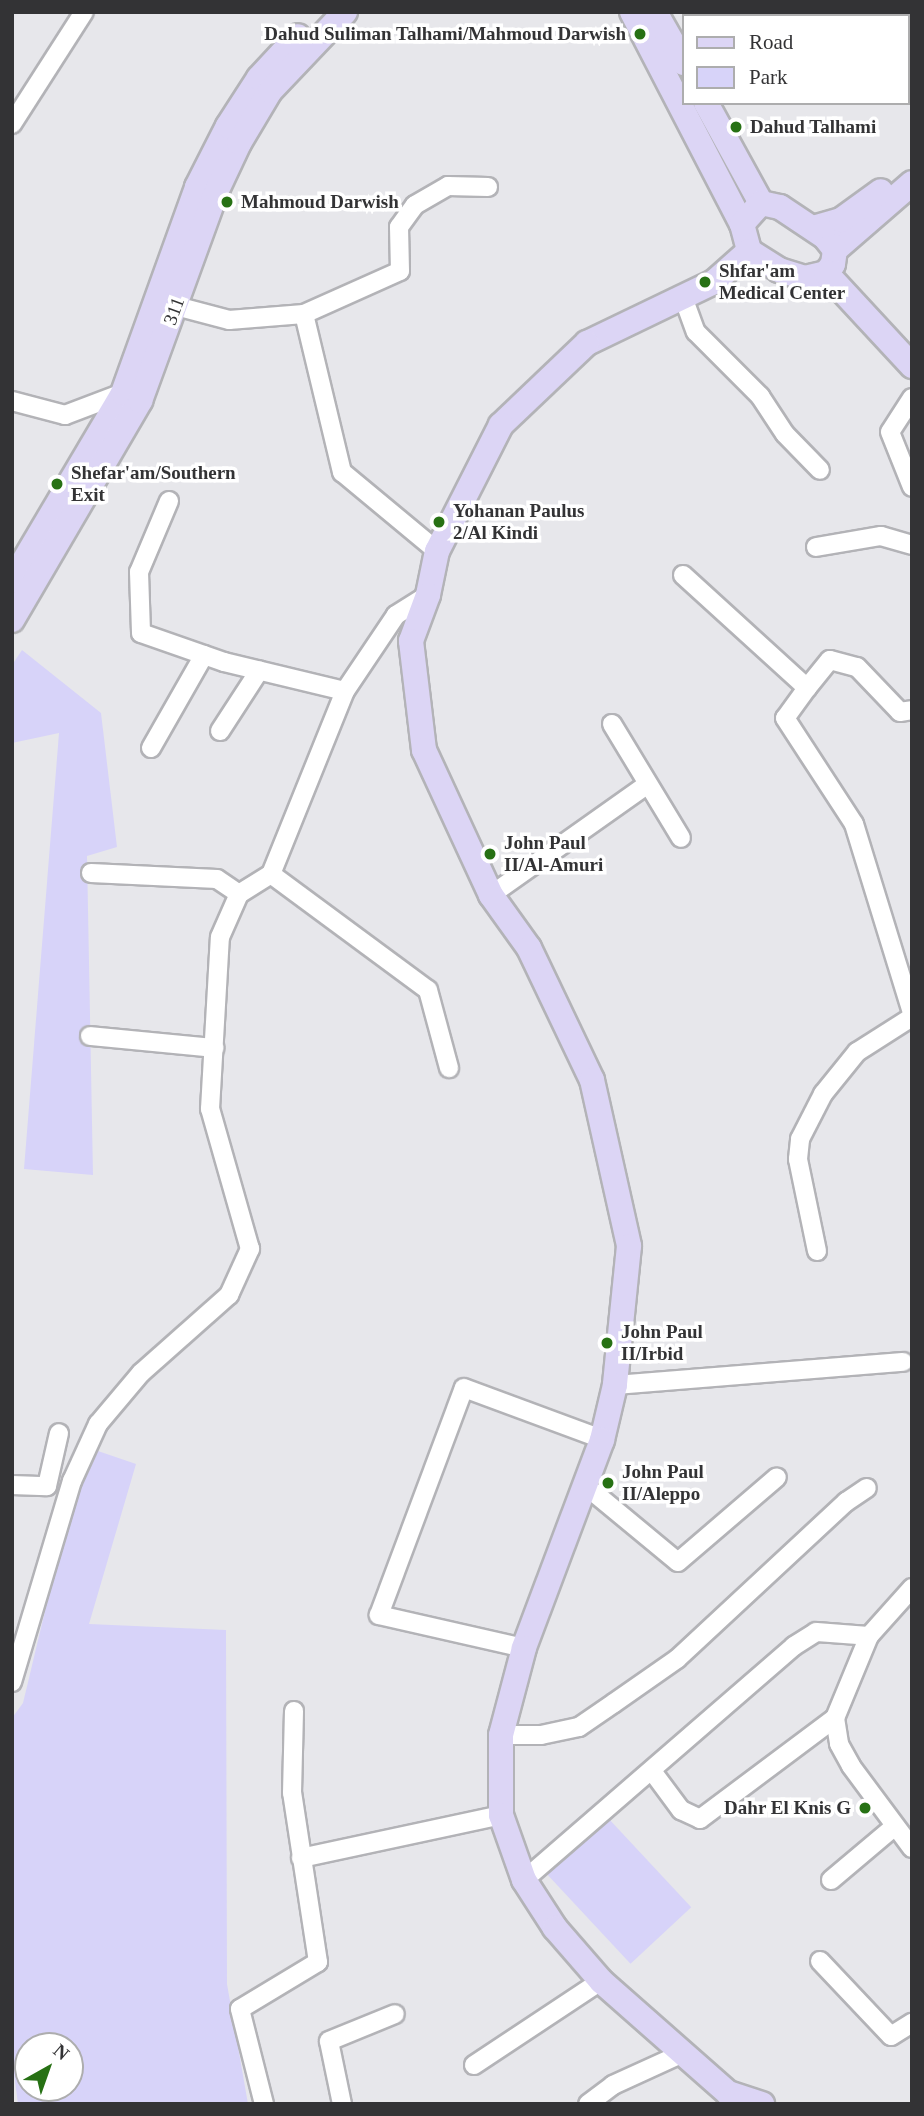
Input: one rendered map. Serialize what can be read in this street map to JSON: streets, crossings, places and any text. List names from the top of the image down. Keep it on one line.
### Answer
{"streets":{"street":["311"]},"places":["Dahud Suliman Talhami/Mahmoud Darwish","Dahud Talhami","Mahmoud Darwish","Shfar'am Medical Center","Shefar'am/Southern Exit","Yohanan Paulus 2/Al Kindi","John Paul II/Al-Amuri","John Paul II/Irbid","John Paul II/Aleppo","Dahr El Knis G"],"legend":["Road","Park"],"north":"top right"}
